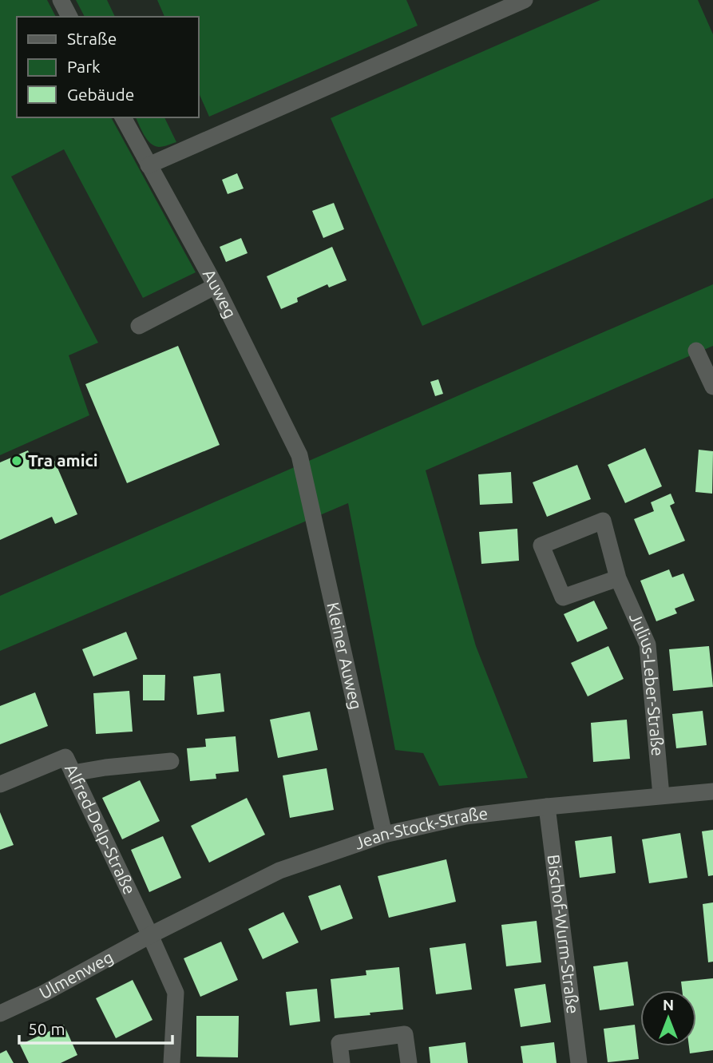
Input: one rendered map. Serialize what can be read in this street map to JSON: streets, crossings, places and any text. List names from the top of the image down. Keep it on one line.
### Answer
{"streets":{"street":["Auweg","Kleiner Auweg","Julius-Leber-Straße","Alfred-Delp-Straße","Jean-Stock-Straße","Bischof-Wurm-Straße","Ulmenweg"]},"crossings":[["Auweg","Kleiner Auweg"],["Kleiner Auweg","Jean-Stock-Straße"],["Julius-Leber-Straße","Jean-Stock-Straße"],["Alfred-Delp-Straße","Jean-Stock-Straße"],["Alfred-Delp-Straße","Ulmenweg"],["Jean-Stock-Straße","Bischof-Wurm-Straße"],["Jean-Stock-Straße","Ulmenweg"]],"places":["Tra amici"],"legend":["Straße","Park","Gebäude"],"scale_bar":"50 m","north":"top"}
